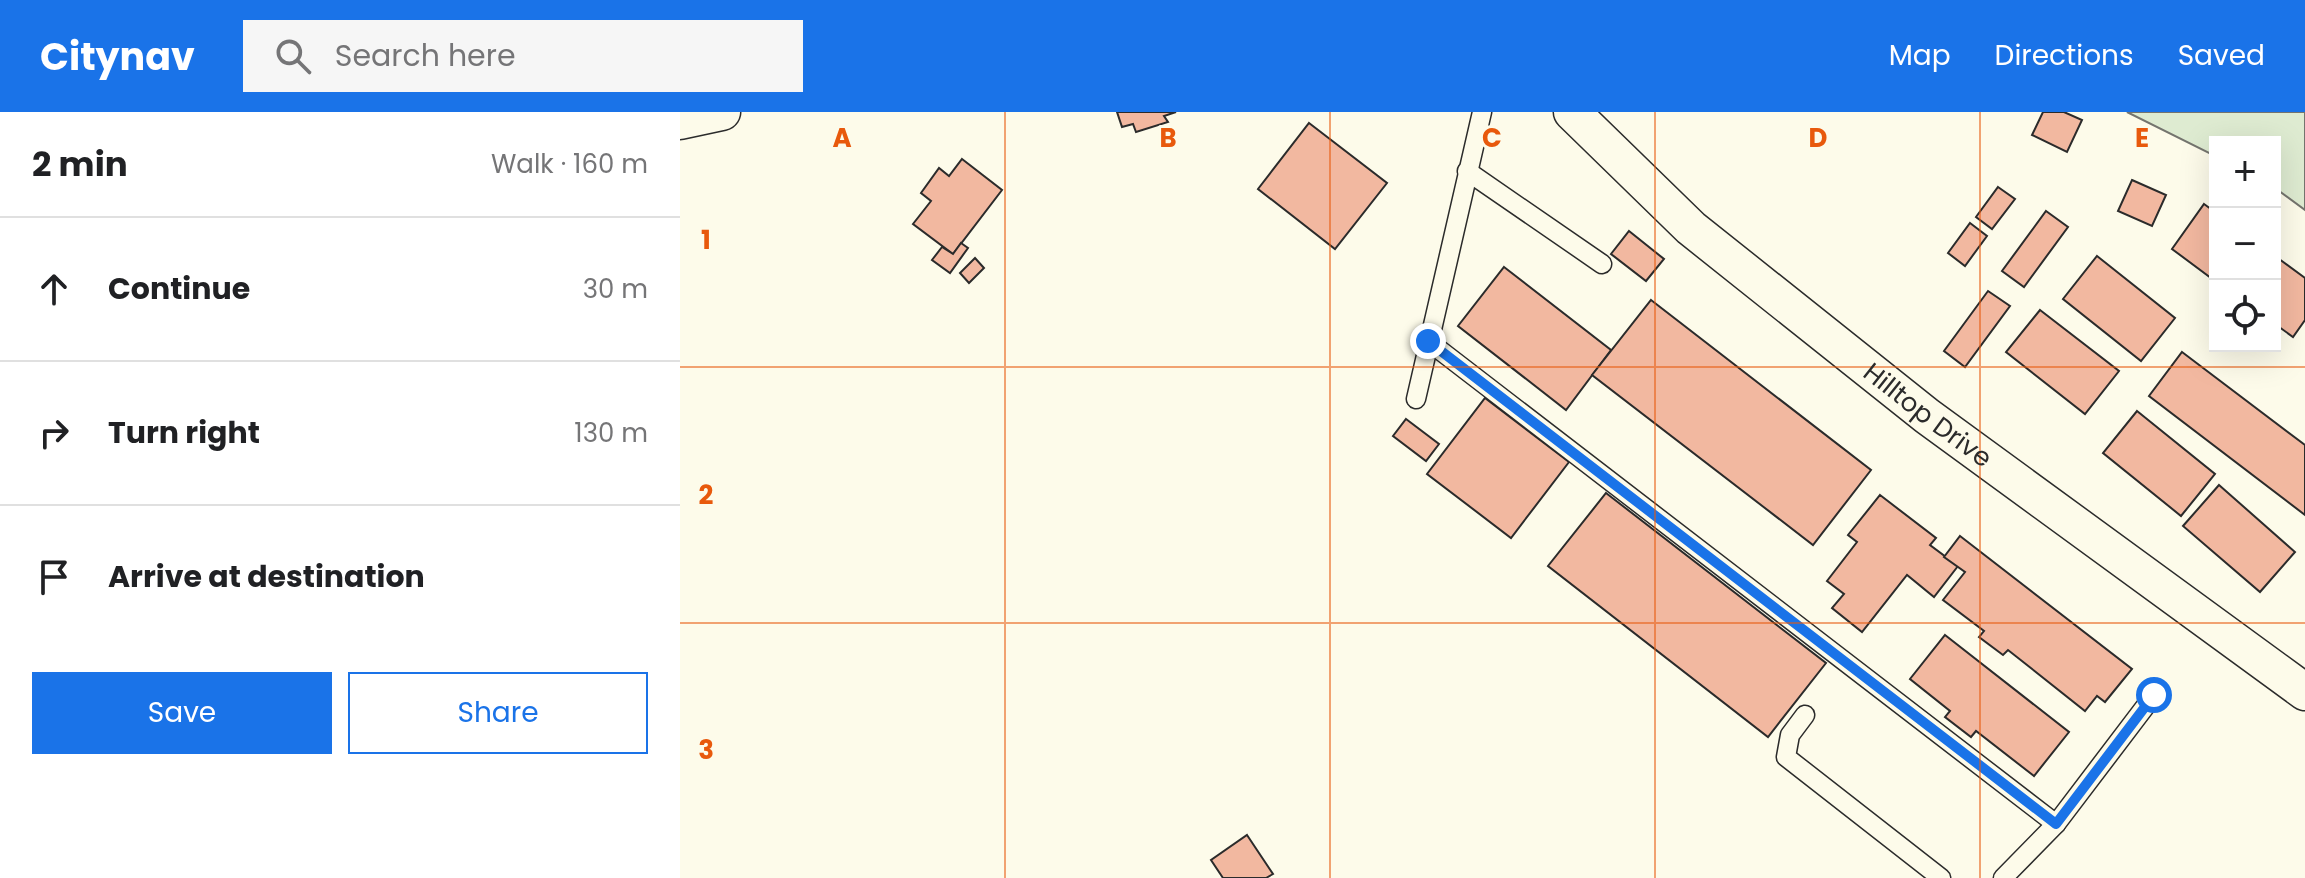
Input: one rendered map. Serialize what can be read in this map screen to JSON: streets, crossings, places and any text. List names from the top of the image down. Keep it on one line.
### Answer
{"streets":{"street":["Hilltop Drive"]},"page":{"header":"Citynav","search":"Search here","nav":["Map","Directions","Saved"],"heading":["2 min","Walk · 160 m"],"map_buttons":["+","−"],"list":[["Continue","30 m"],["Turn right","130 m"],"Arrive at destination"],"buttons":["Save","Share"]},"grid":{"columns":["A","B","C","D","E"],"rows":["1","2","3"]}}
